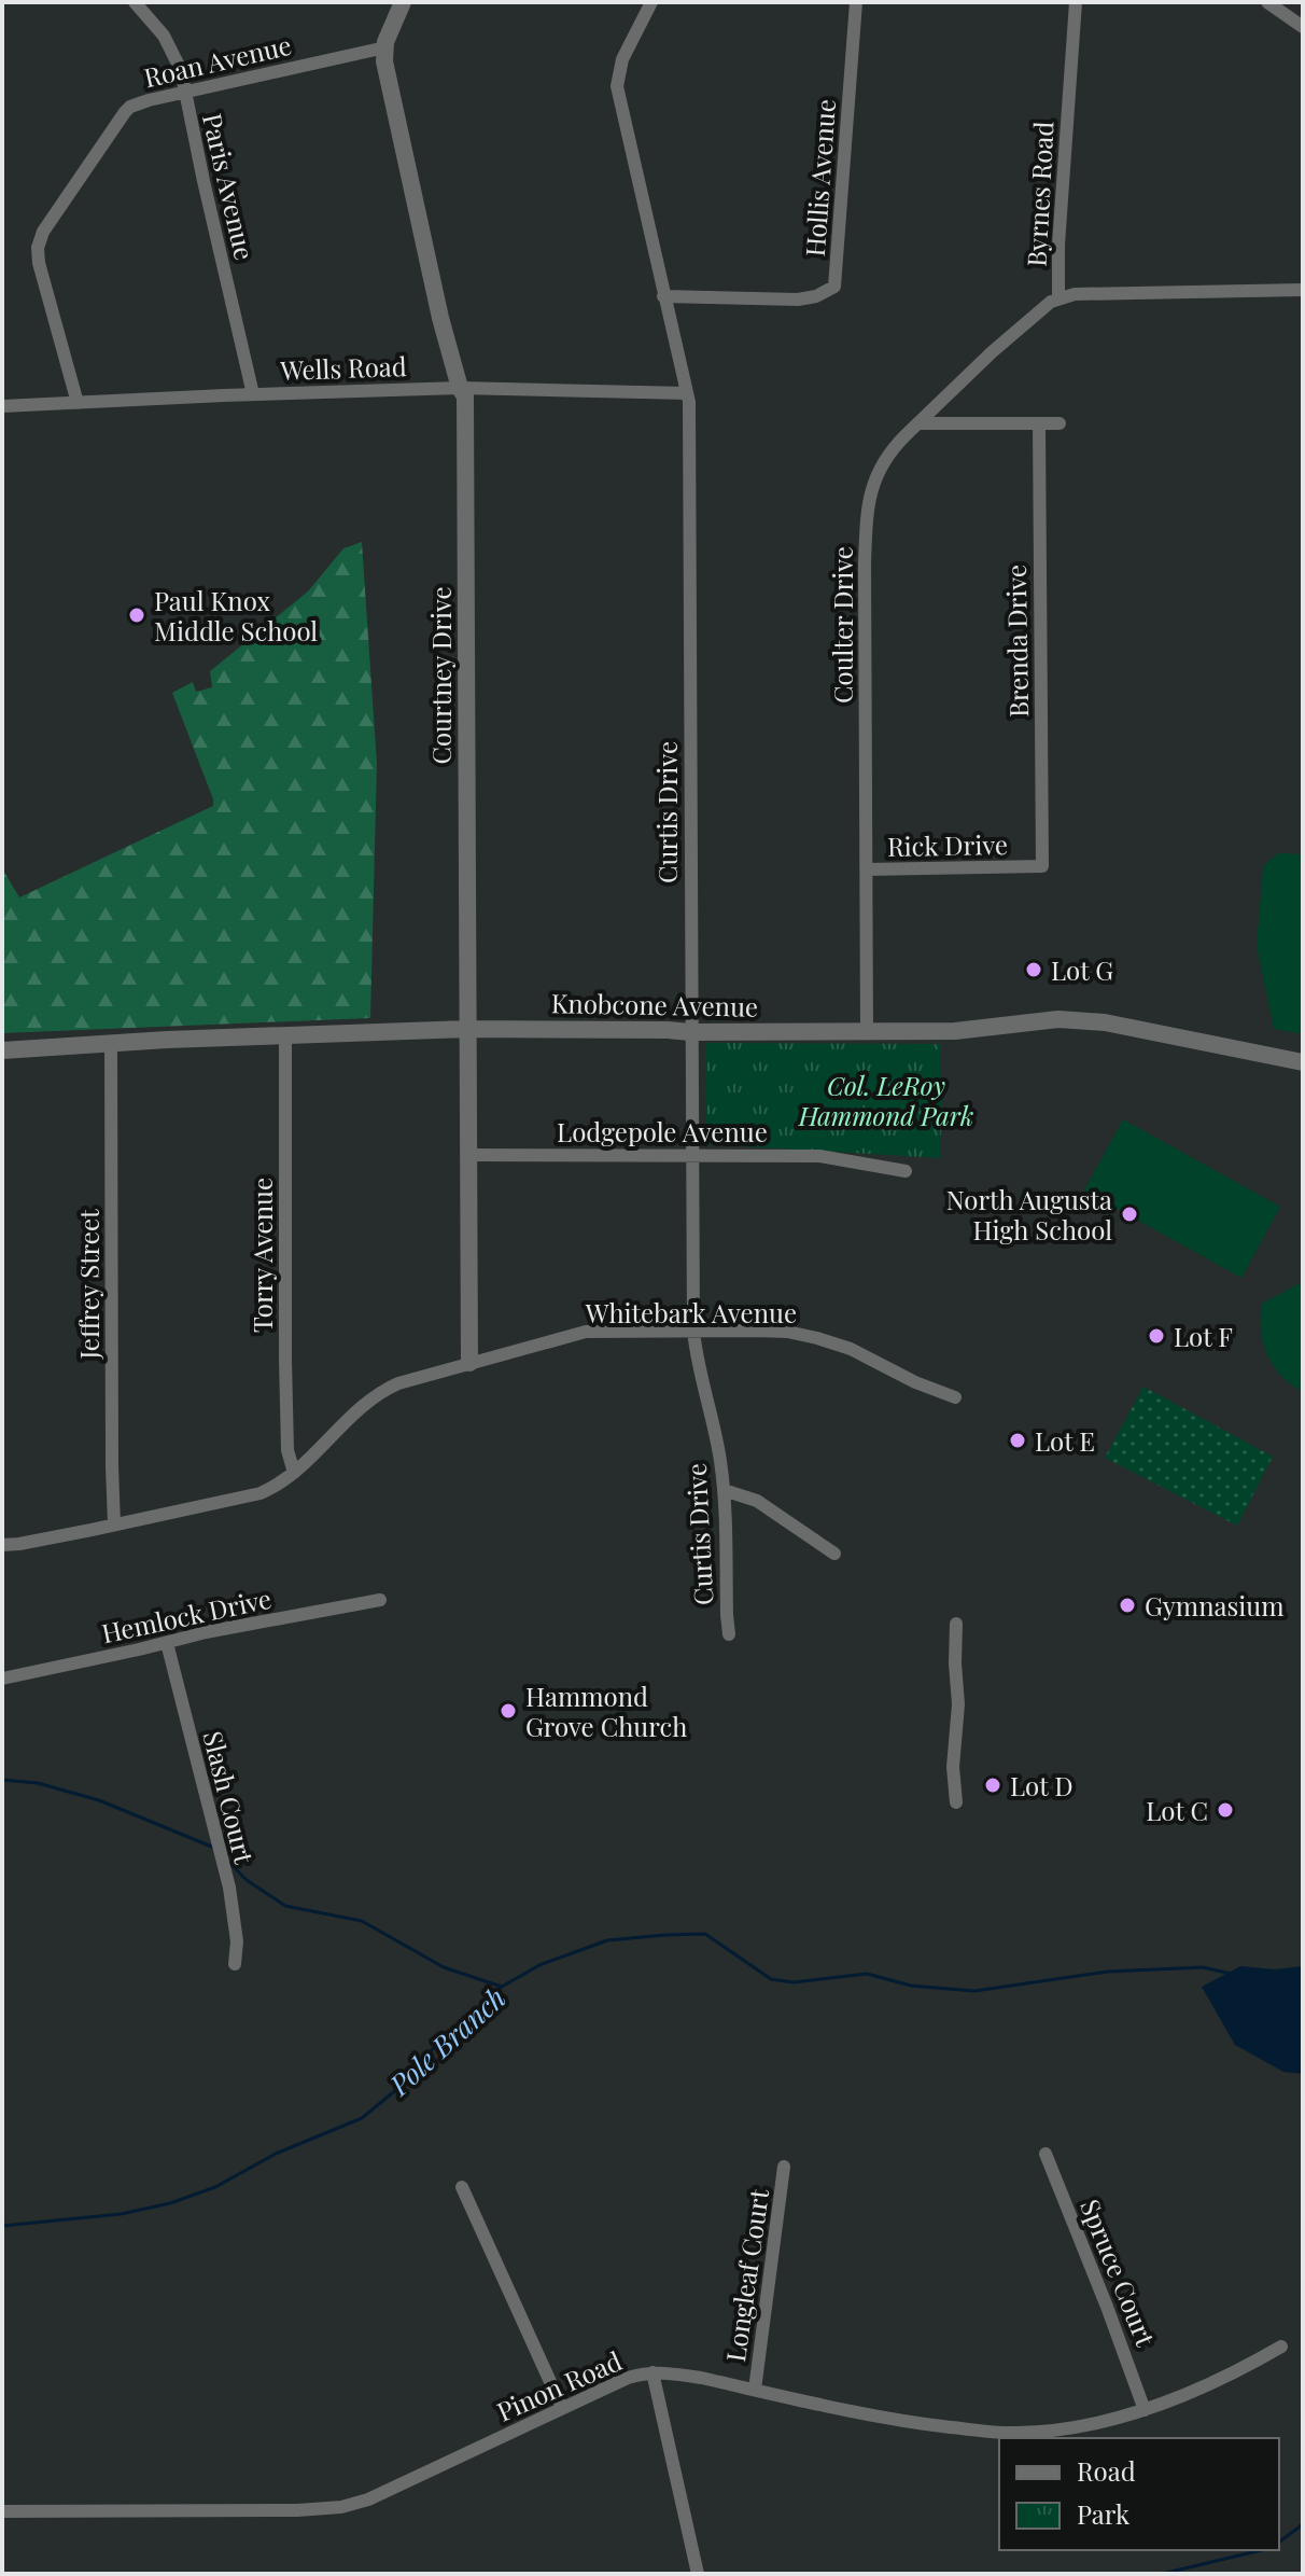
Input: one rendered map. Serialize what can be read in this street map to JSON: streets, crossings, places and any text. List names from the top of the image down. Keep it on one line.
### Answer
{"streets":{"street":["Roan Avenue","Hollis Avenue","Paris Avenue","Byrnes Road","Wells Road","Coulter Drive","Brenda Drive","Courtney Drive","Curtis Drive","Rick Drive","Knobcone Avenue","Lodgepole Avenue","Torry Avenue","Jeffrey Street","Whitebark Avenue","Hemlock Drive","Slash Court","Spruce Court","Longleaf Court","Pinon Road"]},"crossings":[["Roan Avenue","Paris Avenue"],["Roan Avenue","Wells Road"],["Roan Avenue","Courtney Drive"],["Hollis Avenue","Curtis Drive"],["Paris Avenue","Wells Road"],["Byrnes Road","Coulter Drive"],["Wells Road","Courtney Drive"],["Wells Road","Curtis Drive"],["Coulter Drive","Rick Drive"],["Coulter Drive","Knobcone Avenue"],["Brenda Drive","Rick Drive"],["Courtney Drive","Knobcone Avenue"],["Courtney Drive","Lodgepole Avenue"],["Courtney Drive","Whitebark Avenue"],["Curtis Drive","Knobcone Avenue"],["Curtis Drive","Lodgepole Avenue"],["Curtis Drive","Whitebark Avenue"],["Knobcone Avenue","Torry Avenue"],["Knobcone Avenue","Jeffrey Street"],["Torry Avenue","Whitebark Avenue"],["Jeffrey Street","Whitebark Avenue"],["Hemlock Drive","Slash Court"],["Spruce Court","Pinon Road"],["Longleaf Court","Pinon Road"]],"water":["Pole Branch"],"parks":["Col. LeRoy Hammond Park"],"places":["Paul Knox Middle School","Lot G","North Augusta High School","Lot F","Lot E","Gymnasium","Hammond Grove Church","Lot D","Lot C"],"legend":["Road","Park"]}
